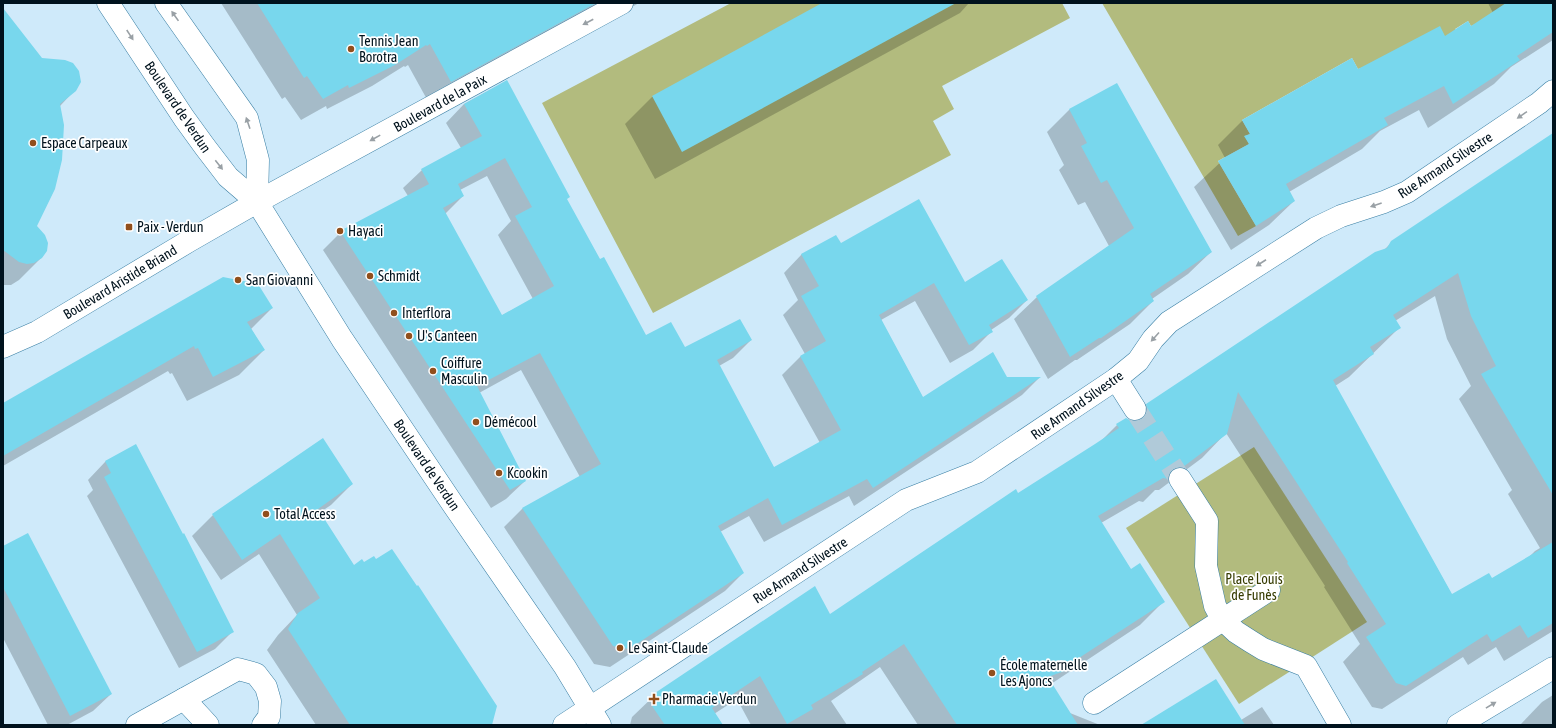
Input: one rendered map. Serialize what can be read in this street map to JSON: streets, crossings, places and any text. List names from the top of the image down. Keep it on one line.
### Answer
{"streets":{"street":["Boulevard de la Paix","Boulevard de Verdun","Rue Armand Silvestre","Boulevard Aristide Briand"]},"crossings":[["Boulevard de la Paix","Boulevard de Verdun"],["Boulevard de la Paix","Boulevard Aristide Briand"],["Boulevard de Verdun","Rue Armand Silvestre"],["Boulevard de Verdun","Boulevard Aristide Briand"]],"one_way":["Boulevard de la Paix","Rue Armand Silvestre"],"parks":["Place Louis de Funès"],"places":{"other":["Tennis Jean Borotra","Espace Carpeaux","Hayaci","Schmidt","San Giovanni","Interflora","U's Canteen","Coiffure Masculin","Démécool","Kcookin","Total Access","Le Saint-Claude","École maternelle Les Ajoncs"],"transit":["Paix - Verdun"],"health":["Pharmacie Verdun"]}}
